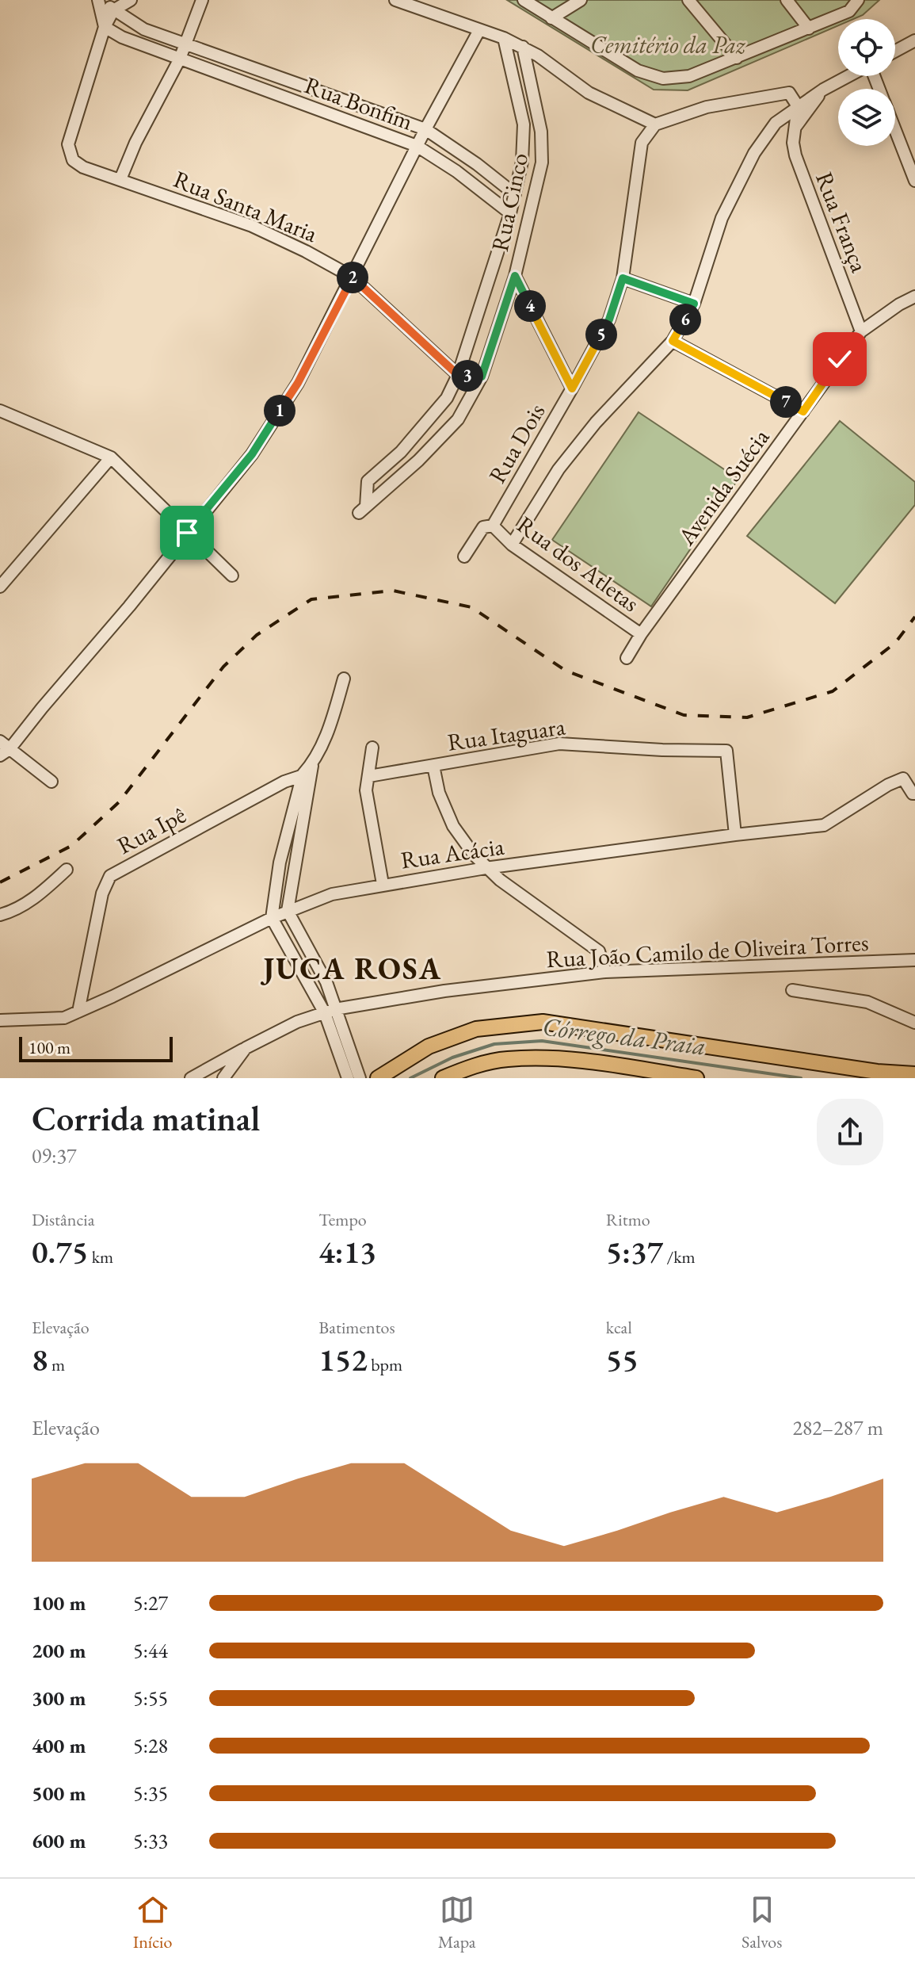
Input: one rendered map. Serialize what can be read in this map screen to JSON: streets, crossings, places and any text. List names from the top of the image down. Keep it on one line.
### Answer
{"streets":{"street":["Rua Bonfim","Rua Cinco","Rua Santa Maria","Rua França","Rua Dois","Avenida Suécia","Rua dos Atletas","Rua Itaguara","Rua Ipê","Rua Acácia","Rua João Camilo de Oliveira Torres"]},"crossings":[["Rua Bonfim","Rua Cinco"],["Rua Bonfim","Rua Santa Maria"],["Rua Cinco","Rua Santa Maria"],["Rua França","Avenida Suécia"],["Rua Dois","Rua dos Atletas"],["Avenida Suécia","Rua dos Atletas"],["Rua Itaguara","Rua Acácia"],["Rua Ipê","Rua Acácia"]],"districts":["JUCA ROSA"],"water":["Córrego da Praia"],"parks":["Cemitério da Paz"],"scale_bar":"100 m","page":{"pins":["2","4","6","5","3","7","1"],"scale":"100 m","heading":["Corrida matinal","09:37"],"stats":[["Distância","0.75 km"],["Tempo","4:13"],["Ritmo","5:37 /km"],["Elevação","8 m"],["Batimentos","152 bpm"],["kcal","55"]],"chart":["Elevação","282–287 m"],"list":[{"name":"100 m","note":"5:27"},{"name":"200 m","note":"5:44"},{"name":"300 m","note":"5:55"},{"name":"400 m","note":"5:28"},{"name":"500 m","note":"5:35"},{"name":"600 m","note":"5:33"}],"tabs":["Início","Mapa","Salvos"]}}
